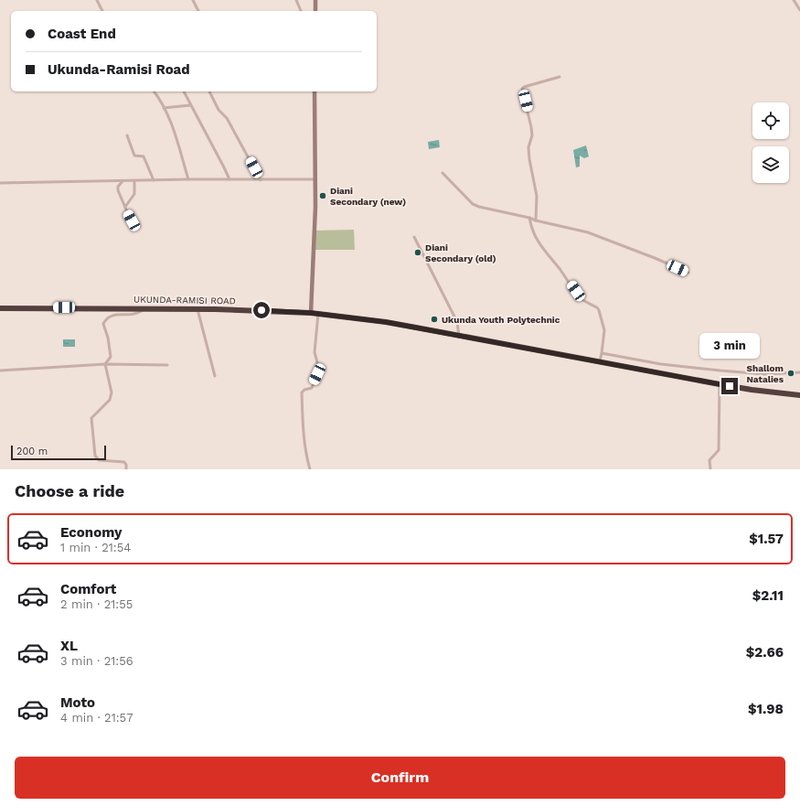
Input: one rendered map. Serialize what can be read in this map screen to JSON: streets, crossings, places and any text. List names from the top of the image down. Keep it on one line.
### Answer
{"streets":{"highway":["UKUNDA-RAMISI ROAD"]},"places":["Diani Secondary (new)","Diani Secondary (old)","Ukunda Youth Polytechnic","Shallom Natalies"],"scale_bar":"200 m","page":{"banner":["Coast End","Ukunda-Ramisi Road"],"bubble":"3 min","scale":"200 m","heading":"Choose a ride","list":[{"name":"Economy","note":"1 min · 21:54","value":"$1.57"},{"name":"Comfort","note":"2 min · 21:55","value":"$2.11"},{"name":"XL","note":"3 min · 21:56","value":"$2.66"},{"name":"Moto","note":"4 min · 21:57","value":"$1.98"}],"buttons":"Confirm"}}
